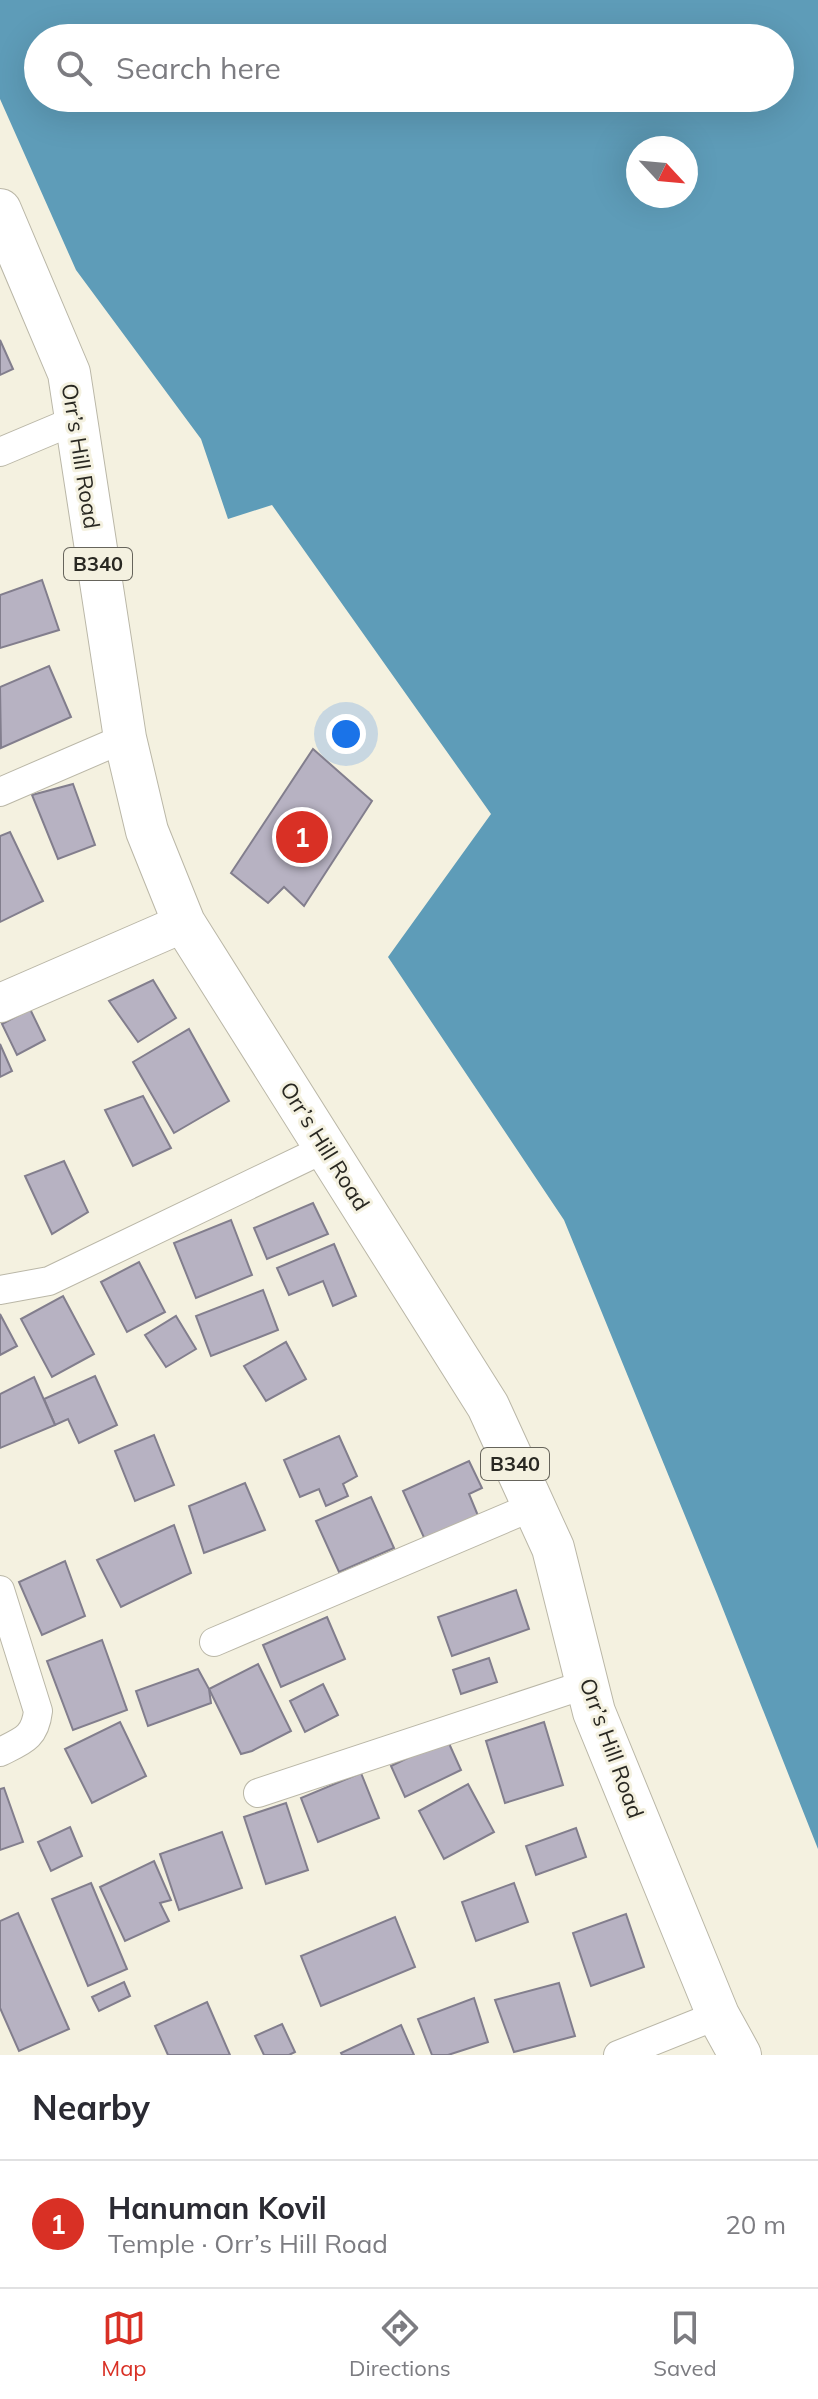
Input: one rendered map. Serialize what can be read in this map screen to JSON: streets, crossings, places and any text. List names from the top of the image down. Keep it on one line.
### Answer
{"streets":{"main road":["Orr’s Hill Road","B340"]},"north":"bottom right","page":{"search":"Search here","pins":"1","heading":"Nearby","list":[{"mark":"1","name":"Hanuman Kovil","note":"Temple · Orr’s Hill Road","value":"20 m"}],"nav":["Map","Directions","Saved"]}}
